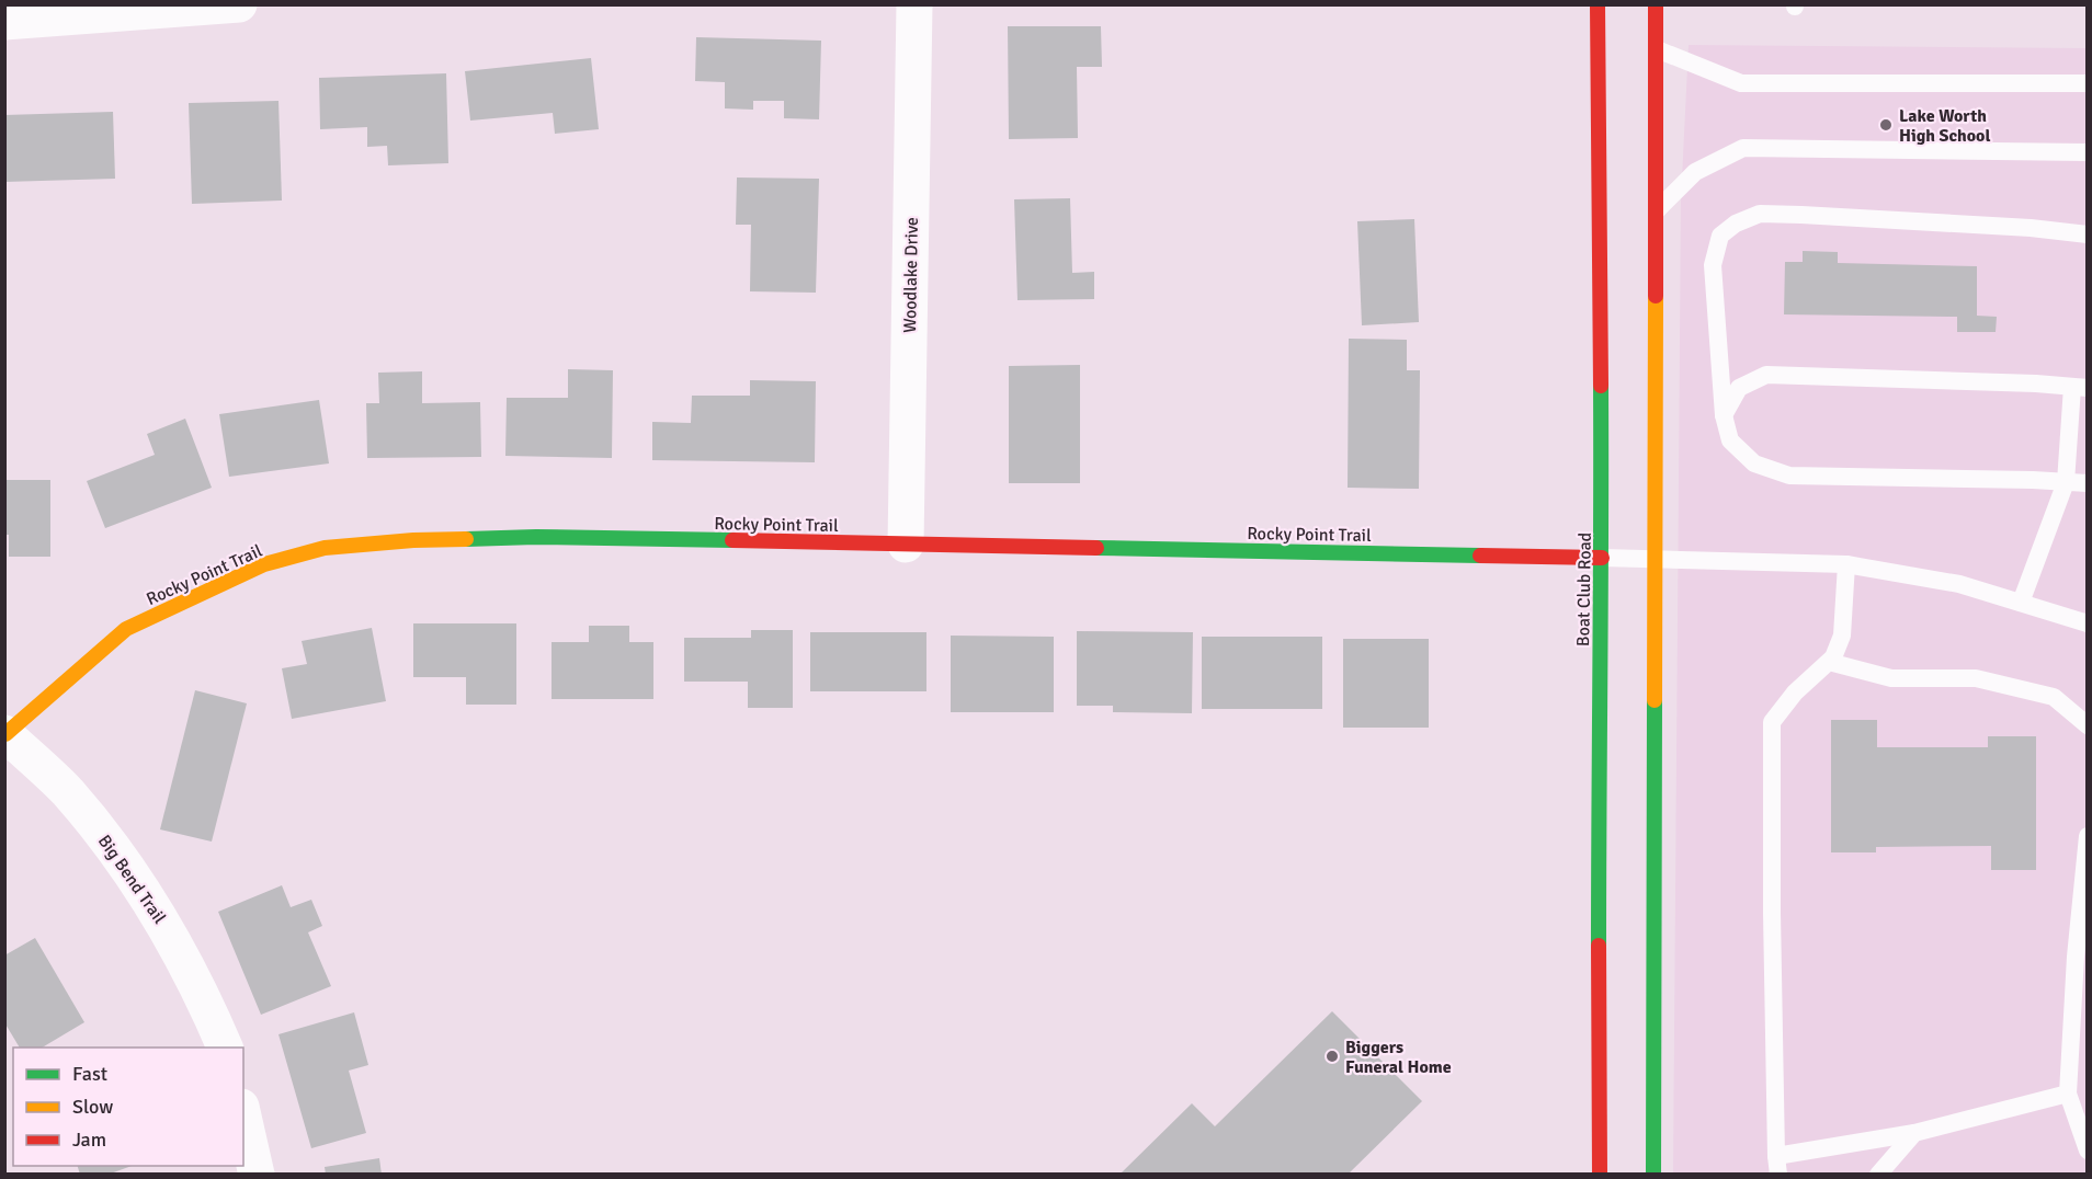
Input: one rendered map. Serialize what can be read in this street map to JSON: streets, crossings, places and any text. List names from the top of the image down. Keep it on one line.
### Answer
{"streets":{"main road":["Rocky Point Trail","Boat Club Road"],"street":["Woodlake Drive","Big Bend Trail"]},"crossings":[["Woodlake Drive","Rocky Point Trail"],["Rocky Point Trail","Boat Club Road"],["Rocky Point Trail","Big Bend Trail"]],"places":["Lake Worth High School","Biggers Funeral Home"],"legend":["Fast","Slow","Jam"]}
